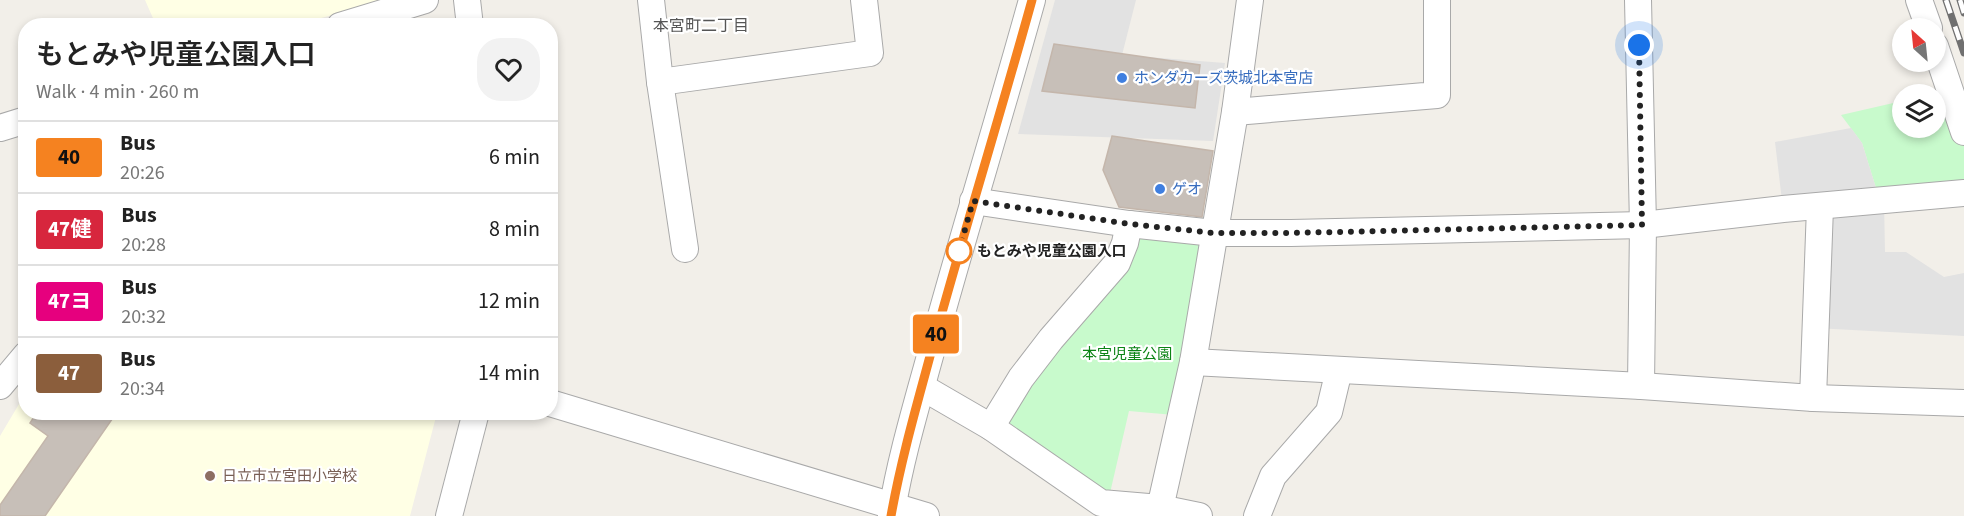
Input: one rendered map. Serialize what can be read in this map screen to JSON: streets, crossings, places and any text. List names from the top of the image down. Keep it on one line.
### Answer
{"districts":["本宮町二丁目"],"parks":["本宮児童公園"],"places":["ホンダカーズ茨城北本宮店","ゲオ","もとみや児童公園入口","日立市立宮田小学校"],"lines":["bus line 40"],"north":"top left","page":{"on_map":"40","heading":["もとみや児童公園入口","Walk · 4 min · 260 m"],"list":[{"mark":"40","name":"Bus","note":"20:26","value":"6 min"},{"mark":"47健","name":"Bus","note":"20:28","value":"8 min"},{"mark":"47ヨ","name":"Bus","note":"20:32","value":"12 min"},{"mark":"47","name":"Bus","note":"20:34","value":"14 min"}]}}
